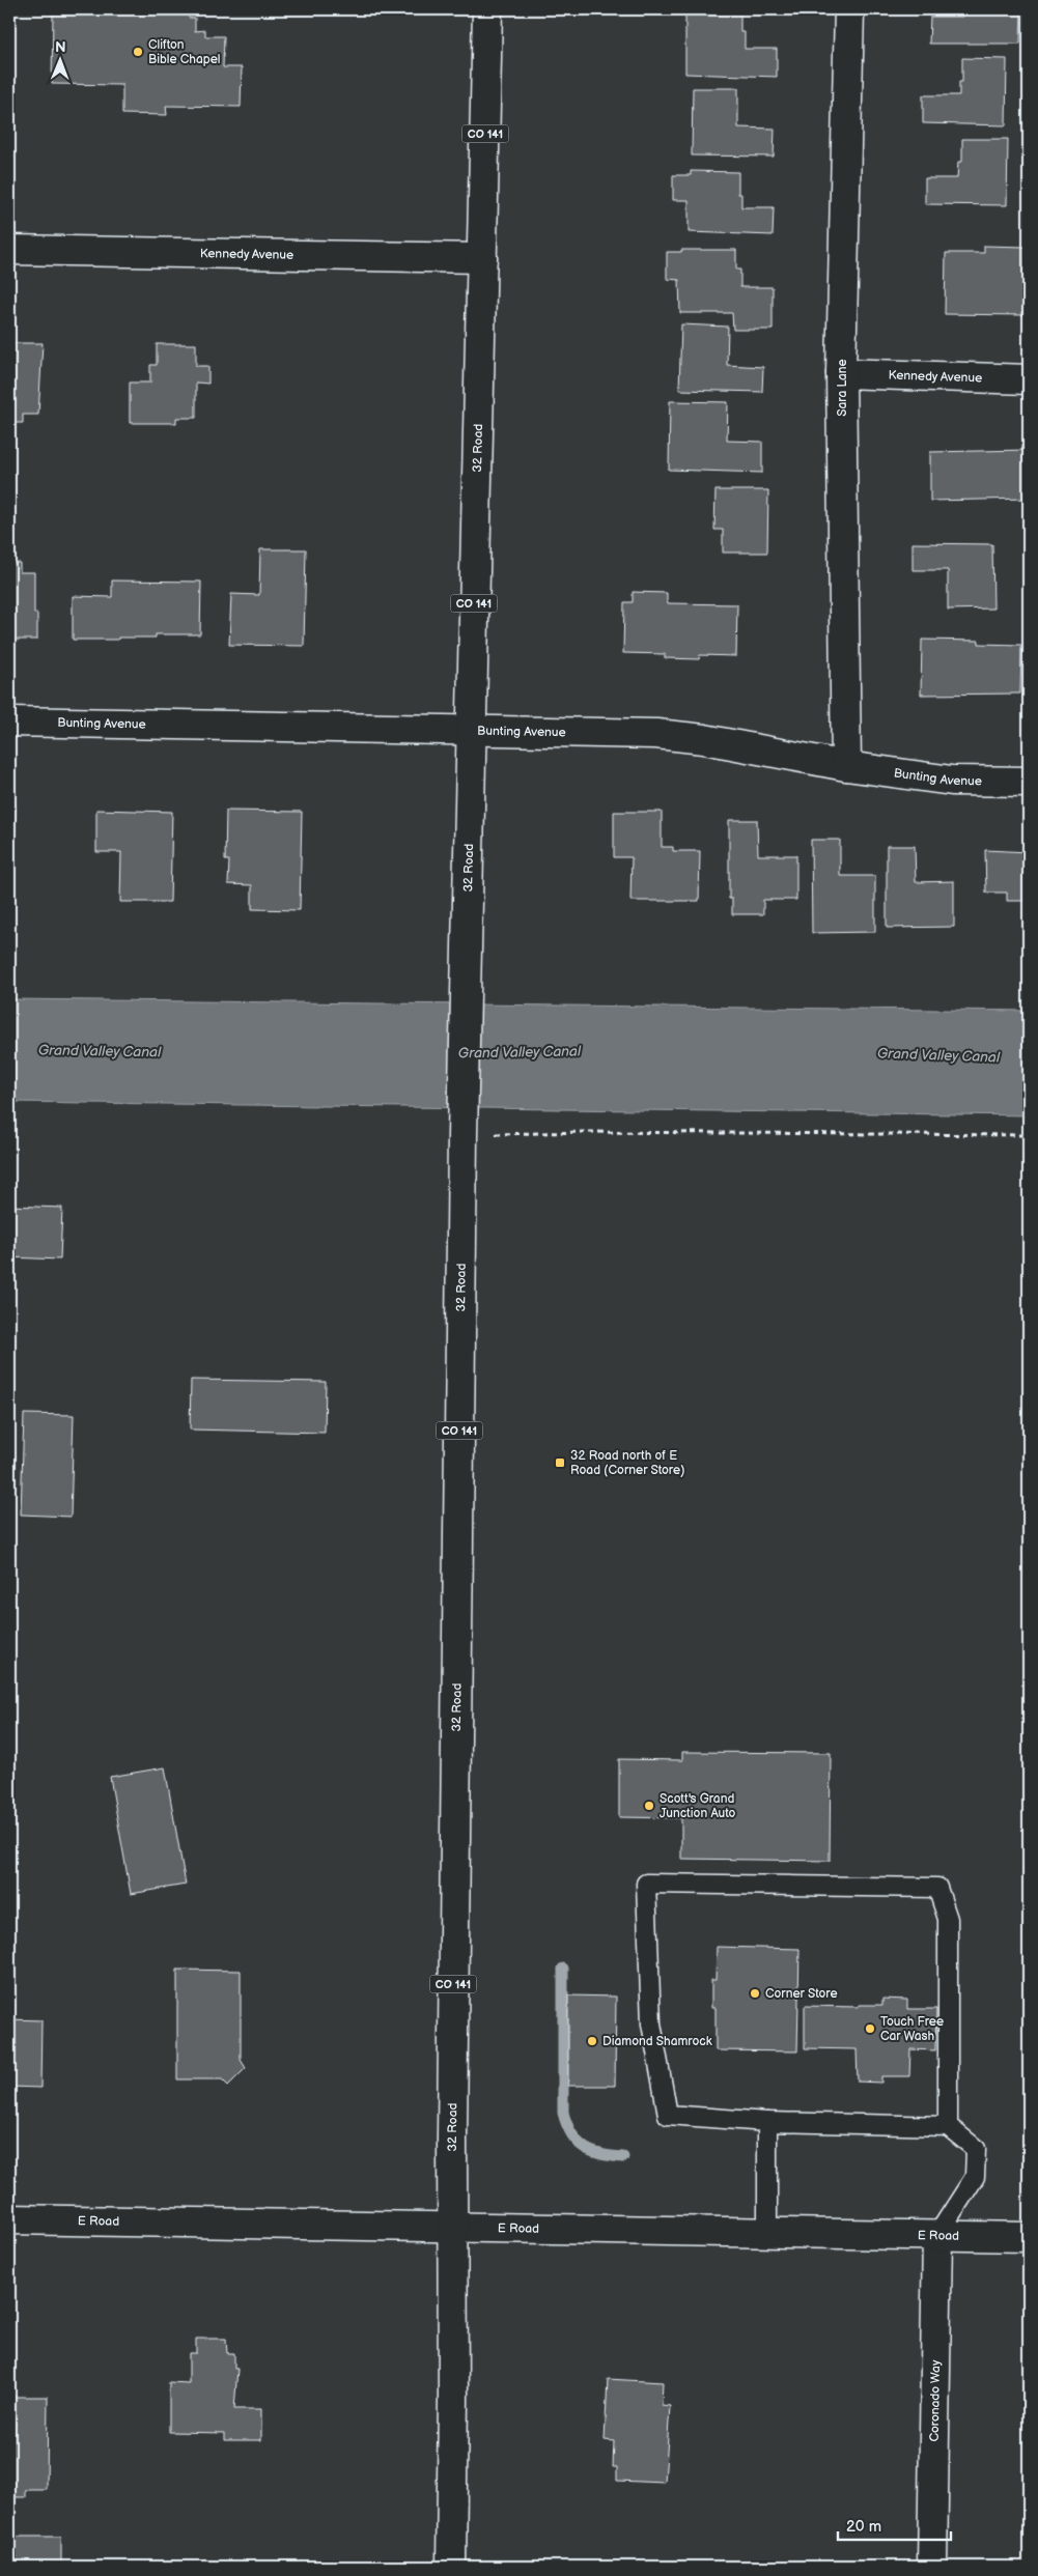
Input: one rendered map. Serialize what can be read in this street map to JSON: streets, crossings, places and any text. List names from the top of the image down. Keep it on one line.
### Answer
{"streets":{"street":["CO 141","Kennedy Avenue","Sara Lane","32 Road","Bunting Avenue","E Road","Coronado Way"]},"crossings":[["Kennedy Avenue","Sara Lane"],["Kennedy Avenue","32 Road"],["Sara Lane","Bunting Avenue"],["32 Road","Bunting Avenue"],["32 Road","E Road"],["E Road","Coronado Way"]],"water":["Grand Valley Canal"],"places":{"other":["Clifton Bible Chapel","Scott's Grand Junction Auto","Corner Store","Touch Free Car Wash","Diamond Shamrock"],"transit":["32 Road north of E Road (Corner Store)"]},"scale_bar":"20 m","north":"top"}
